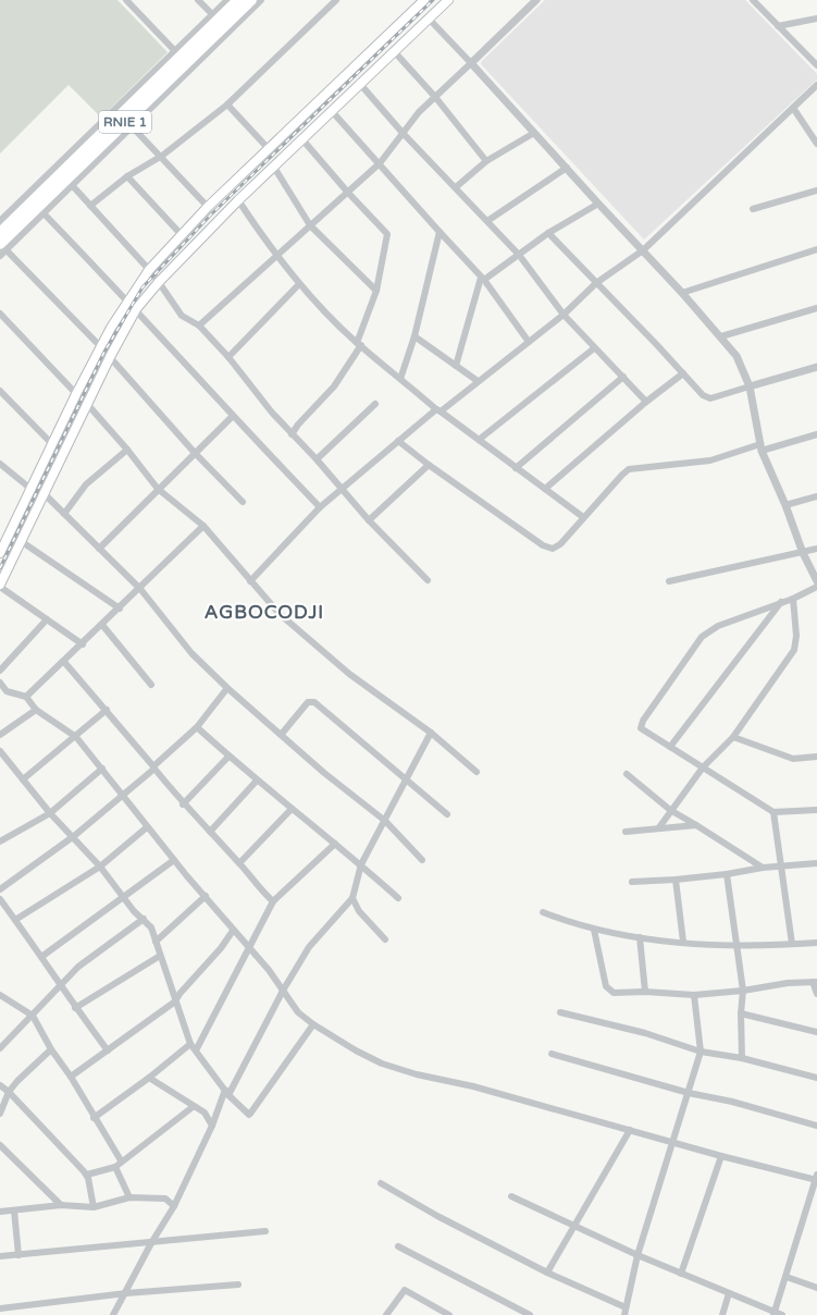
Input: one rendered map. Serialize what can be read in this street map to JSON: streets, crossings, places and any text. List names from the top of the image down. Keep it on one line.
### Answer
{"streets":{"highway":["RNIE 1"]},"districts":["AGBOCODJI"]}
